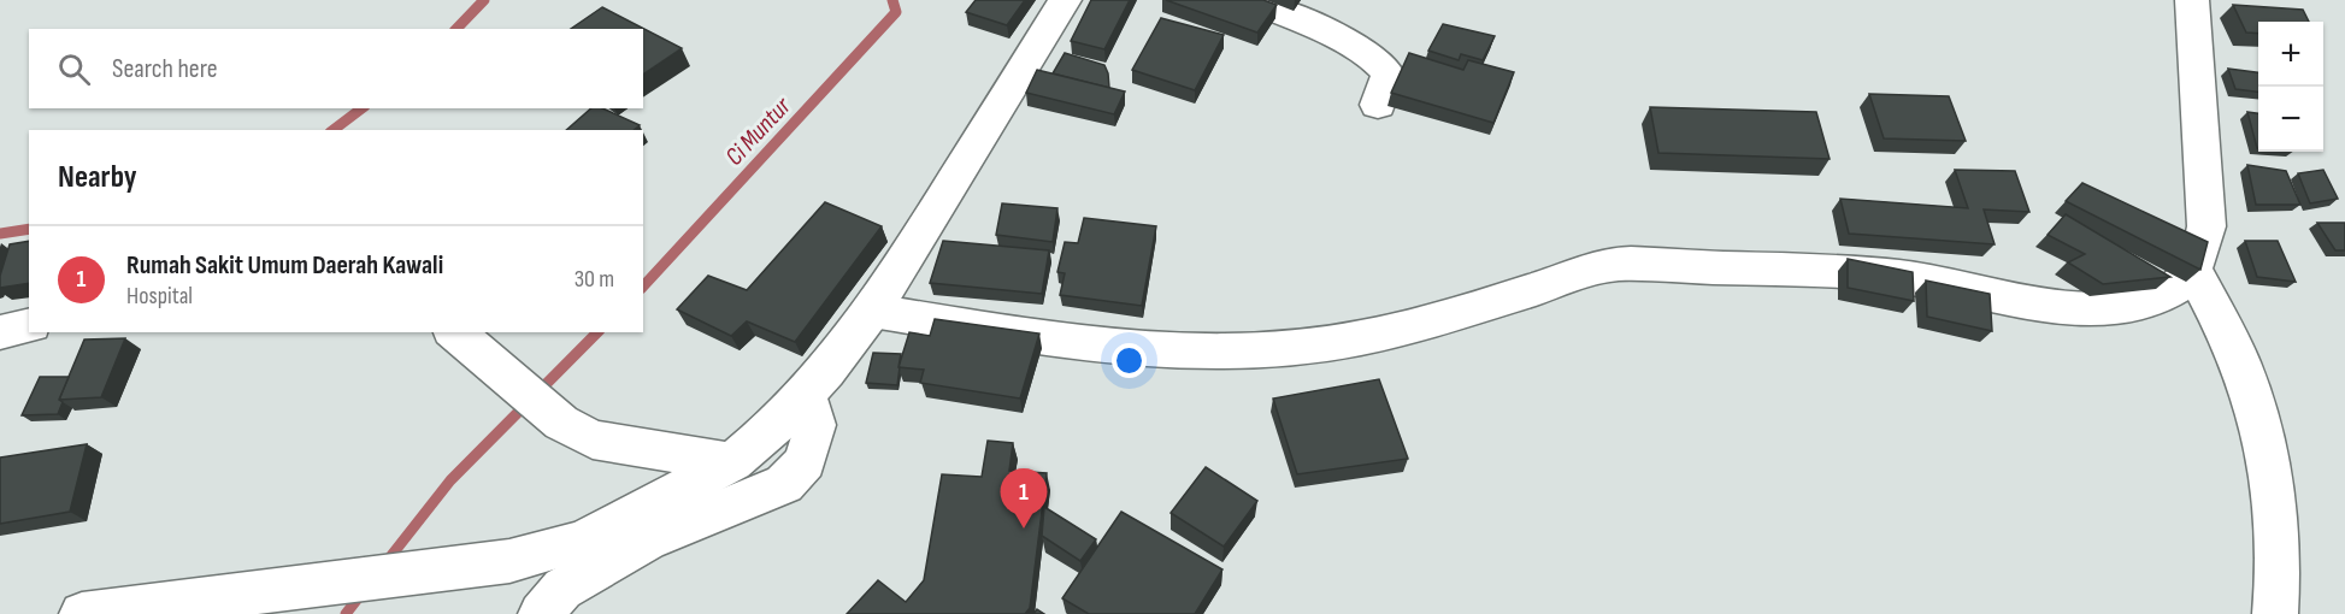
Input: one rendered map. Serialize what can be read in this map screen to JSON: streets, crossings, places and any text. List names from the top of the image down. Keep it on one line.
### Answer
{"water":["Ci Muntur"],"page":{"map_buttons":["+","−"],"search":"Search here","heading":"Nearby","list":[{"mark":"1","name":"Rumah Sakit Umum Daerah Kawali","note":"Hospital","value":"30 m"}],"pins":"1"}}
